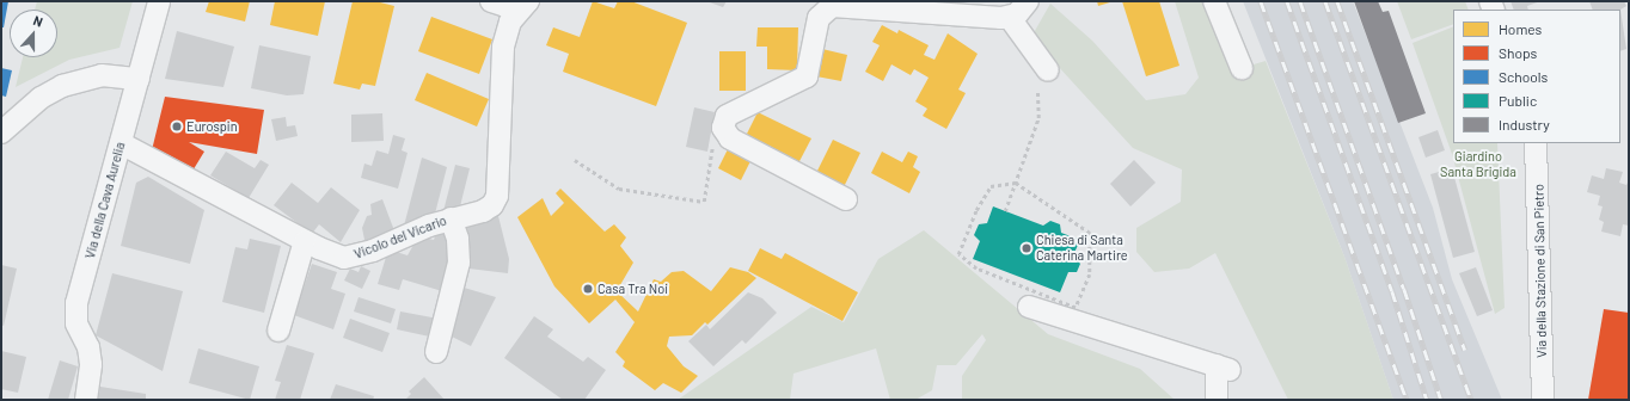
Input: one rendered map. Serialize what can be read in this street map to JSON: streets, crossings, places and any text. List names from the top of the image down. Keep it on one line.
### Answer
{"streets":{"street":["Via della Cava Aurelia","Vicolo del Vicario","Via della Stazione di San Pietro"]},"crossings":[["Via della Cava Aurelia","Vicolo del Vicario"]],"parks":["Giardino Santa Brigida"],"places":["Eurospin","Chiesa di Santa Caterina Martire","Casa Tra Noi"],"legend":["Homes","Shops","Schools","Public","Industry"],"north":"top"}
